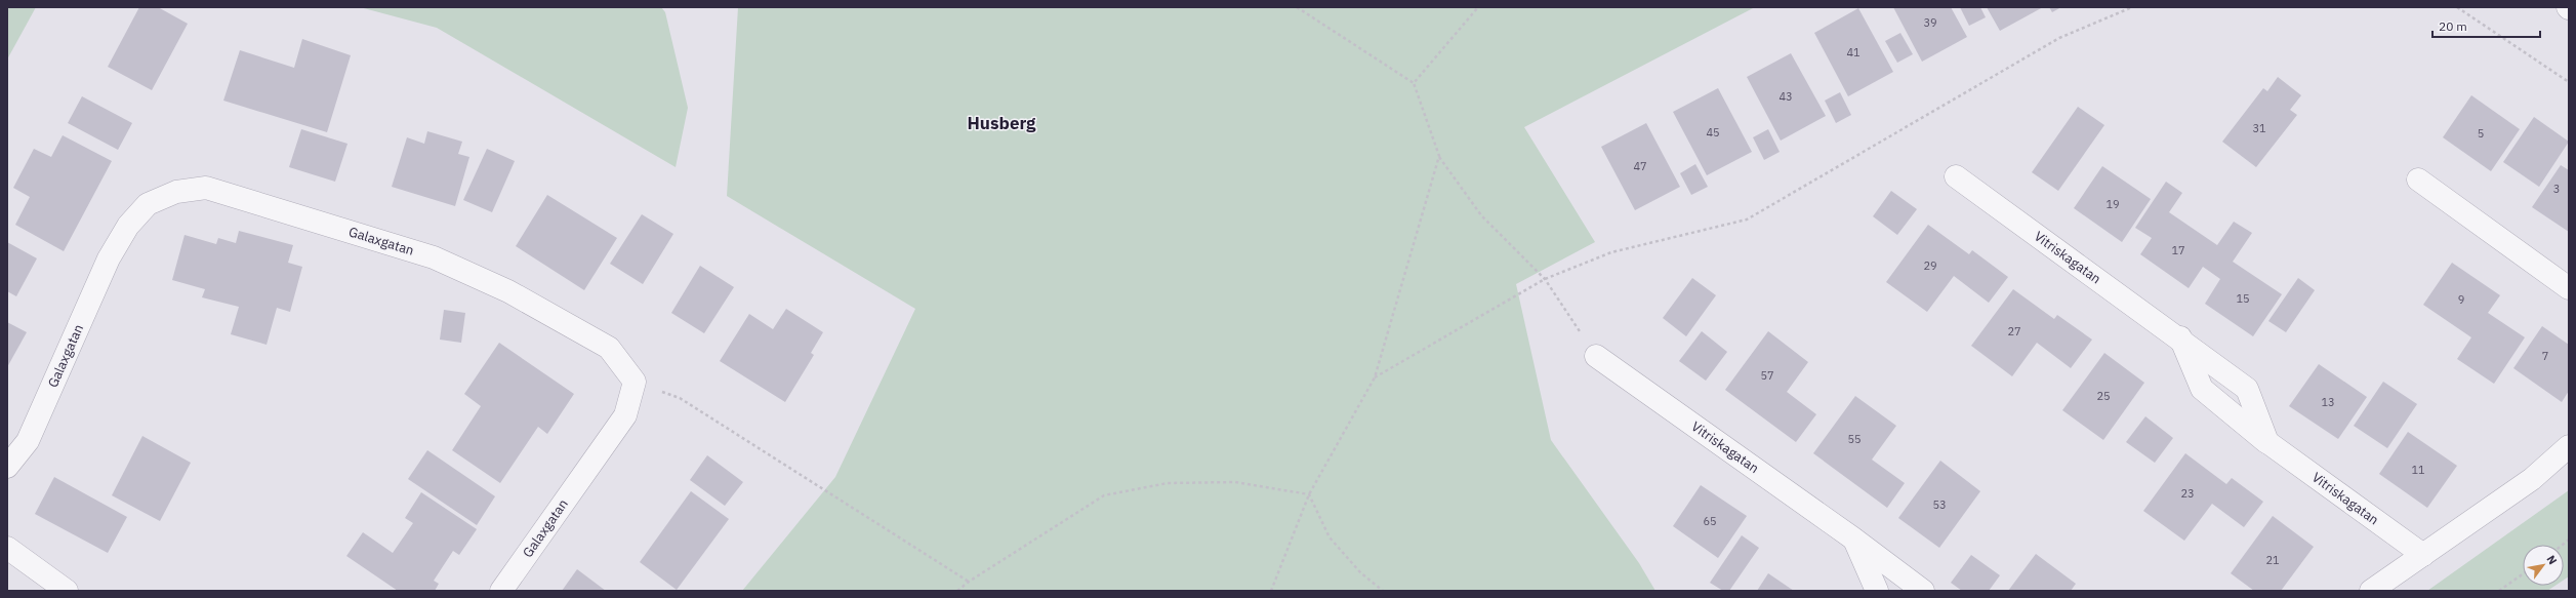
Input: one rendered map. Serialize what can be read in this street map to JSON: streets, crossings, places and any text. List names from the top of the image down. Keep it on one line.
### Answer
{"streets":{"street":["Galaxgatan","Vitriskagatan"]},"districts":["Husberg"],"house_numbers":["39","41","43","31","45","5","47","3","19","17","29","15","9","27","7","57","25","13","55","11","23","53","65","21"],"scale_bar":"20 m","north":"top right"}
